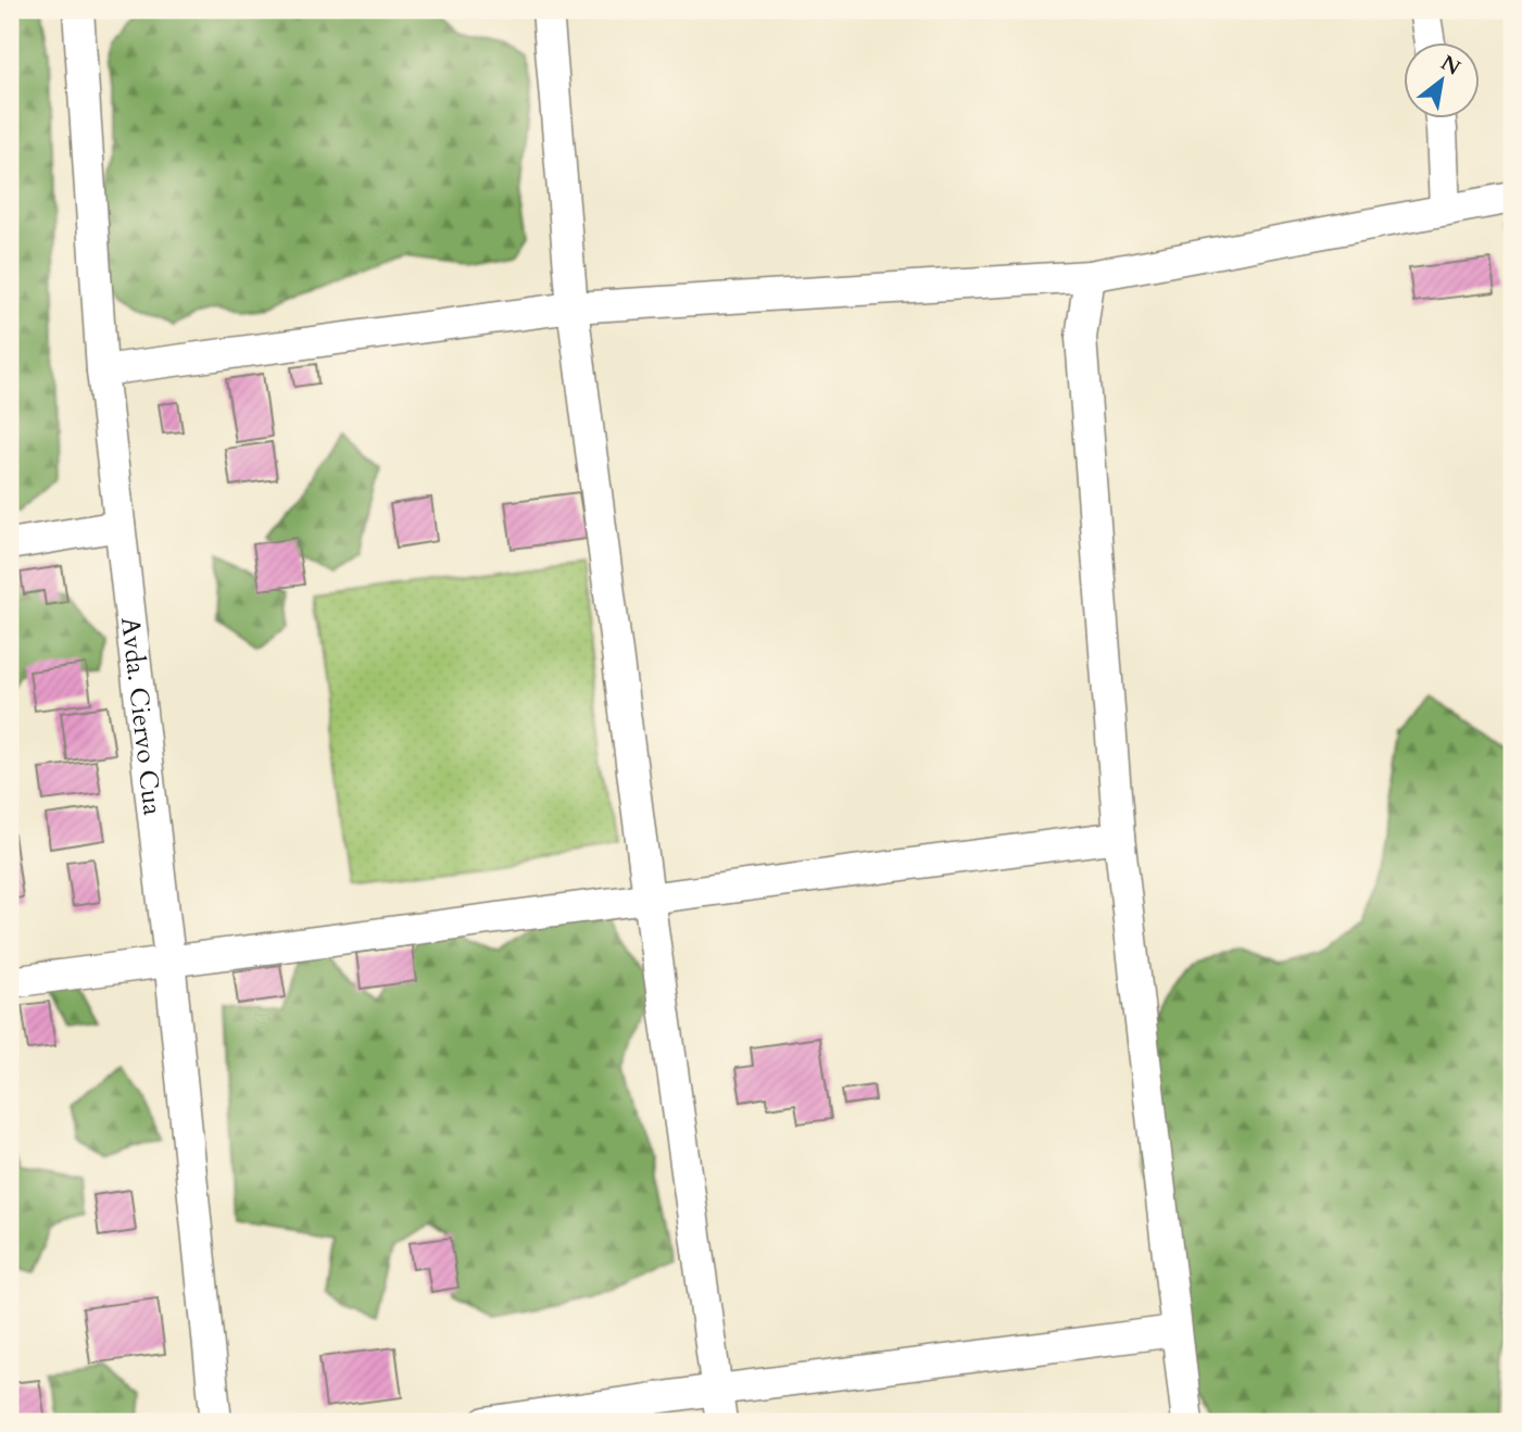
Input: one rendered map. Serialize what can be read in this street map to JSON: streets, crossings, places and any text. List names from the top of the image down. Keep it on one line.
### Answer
{"streets":{"street":["Avda. Ciervo Cua"]},"north":"top right"}
